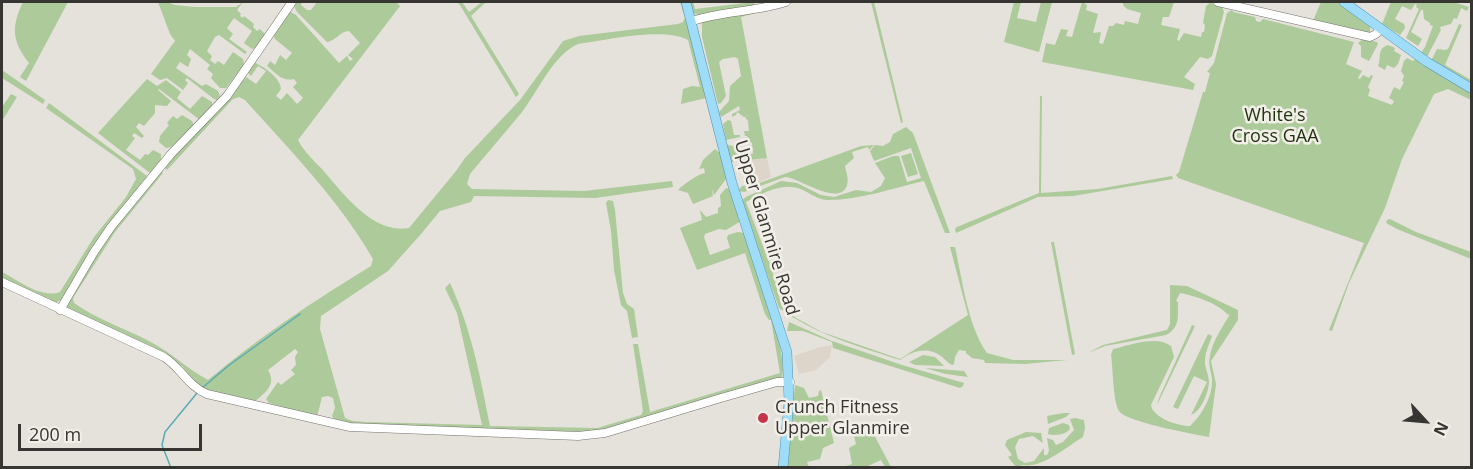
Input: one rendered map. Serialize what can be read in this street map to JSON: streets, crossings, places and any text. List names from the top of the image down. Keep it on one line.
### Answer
{"streets":{"main road":["Upper Glanmire Road"]},"parks":["White's Cross GAA"],"places":["Crunch Fitness Upper Glanmire"],"scale_bar":"200 m","north":"bottom right"}
